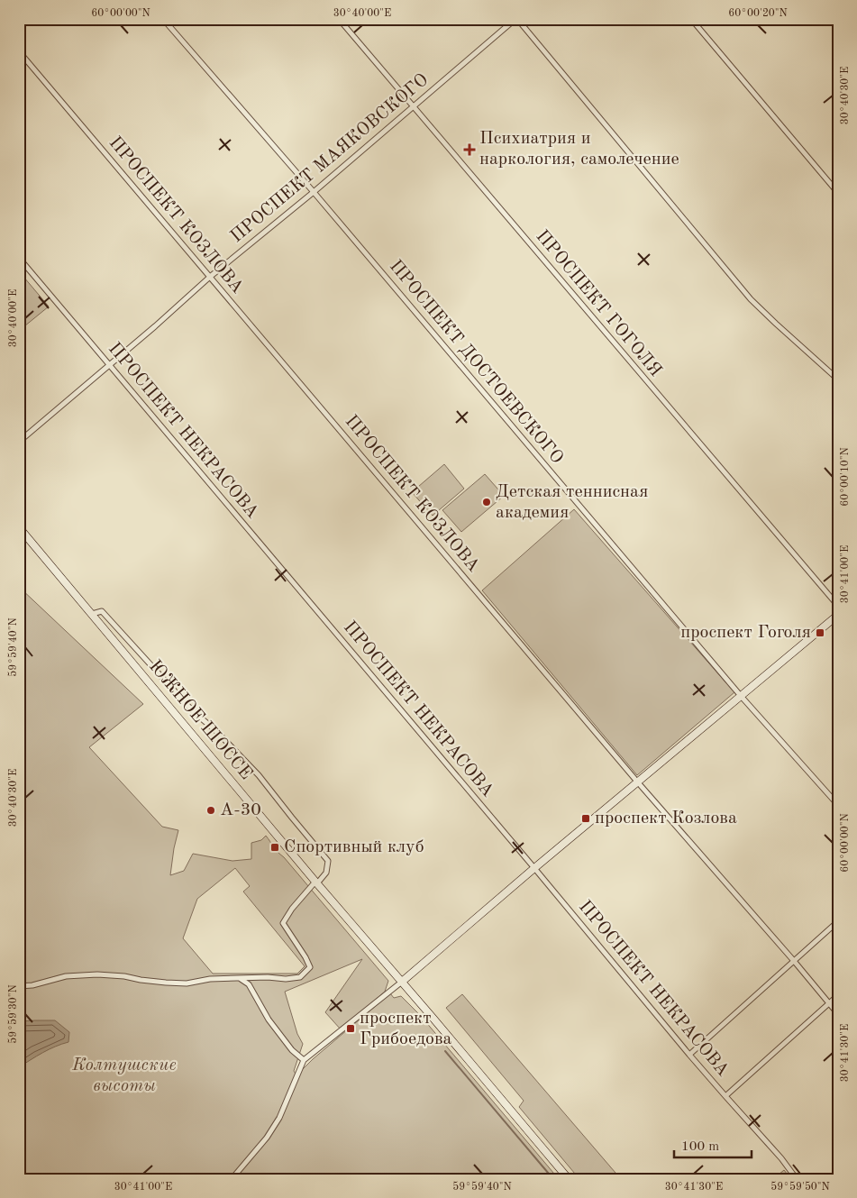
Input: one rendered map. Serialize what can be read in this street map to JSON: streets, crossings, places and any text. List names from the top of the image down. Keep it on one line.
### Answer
{"streets":{"street":["ПРОСПЕКТ МАЯКОВСКОГО","ПРОСПЕКТ КОЗЛОВА","ПРОСПЕКТ ГОГОЛЯ","ПРОСПЕКТ ДОСТОЕВСКОГО","ПРОСПЕКТ НЕКРАСОВА","ЮЖНОЕ ШОССЕ"]},"crossings":[["ПРОСПЕКТ МАЯКОВСКОГО","ПРОСПЕКТ КОЗЛОВА"],["ПРОСПЕКТ МАЯКОВСКОГО","ПРОСПЕКТ ГОГОЛЯ"],["ПРОСПЕКТ МАЯКОВСКОГО","ПРОСПЕКТ ДОСТОЕВСКОГО"],["ПРОСПЕКТ МАЯКОВСКОГО","ПРОСПЕКТ НЕКРАСОВА"]],"parks":["Колтушские высоты"],"places":{"health":["Психиатрия и наркология, самолечение"],"other":["Детская теннисная академия","А-30"],"transit":["проспект Гоголя","проспект Козлова","Спортивный клуб","проспект Грибоедова"]},"scale_bar":"100 m","coordinates":["60°00'00\"N","30°40'00\"E","60°00'20\"N","30°40'30\"E","60°00'10\"N","30°41'00\"E","59°59'40\"N","59°59'30\"N","30°41'30\"E","59°59'50\"N"]}
